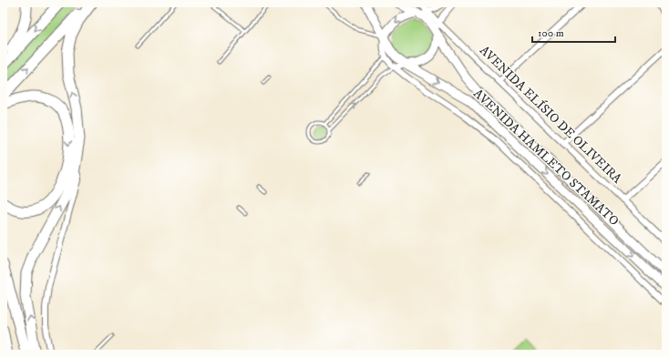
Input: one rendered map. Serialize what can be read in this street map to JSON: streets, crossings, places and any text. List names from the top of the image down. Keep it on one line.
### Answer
{"streets":{"main road":["AVENIDA HAMLETO STAMATO"],"street":["AVENIDA ELÍSIO DE OLIVEIRA"]},"scale_bar":"100 m"}
